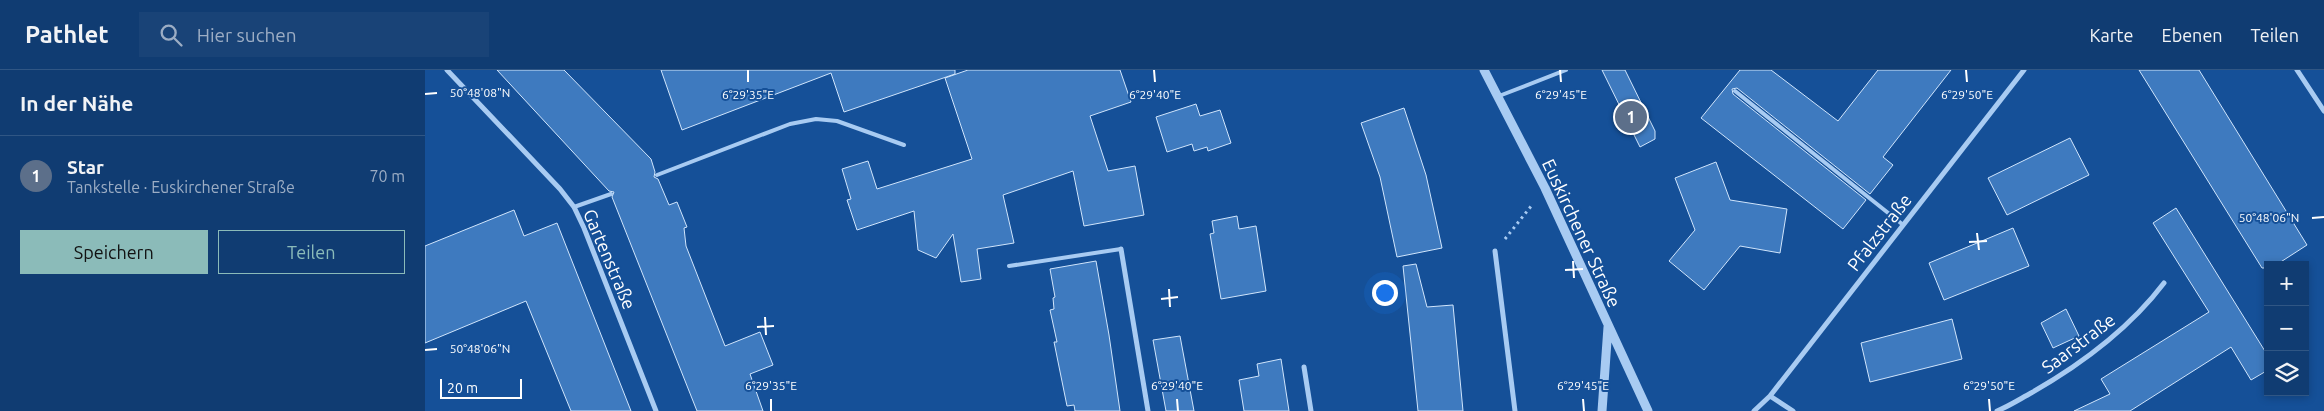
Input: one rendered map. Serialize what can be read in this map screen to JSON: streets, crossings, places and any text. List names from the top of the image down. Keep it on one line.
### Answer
{"streets":{"street":["Pfalzstraße","Euskirchener Straße","Gartenstraße","Saarstraße"]},"scale_bar":"20 m","page":{"header":"Pathlet","search":"Hier suchen","nav":["Karte","Ebenen","Teilen"],"heading":"In der Nähe","pins":"1","list":[{"mark":"1","name":"Star","note":"Tankstelle · Euskirchener Straße","value":"70 m"}],"buttons":["Speichern","Teilen"],"map_buttons":["+","−"],"scale":"20 m"},"coordinates":["50°48'08\"N","6°29'35\"E","6°29'40\"E","6°29'45\"E","6°29'50\"E","50°48'06\"N"]}
